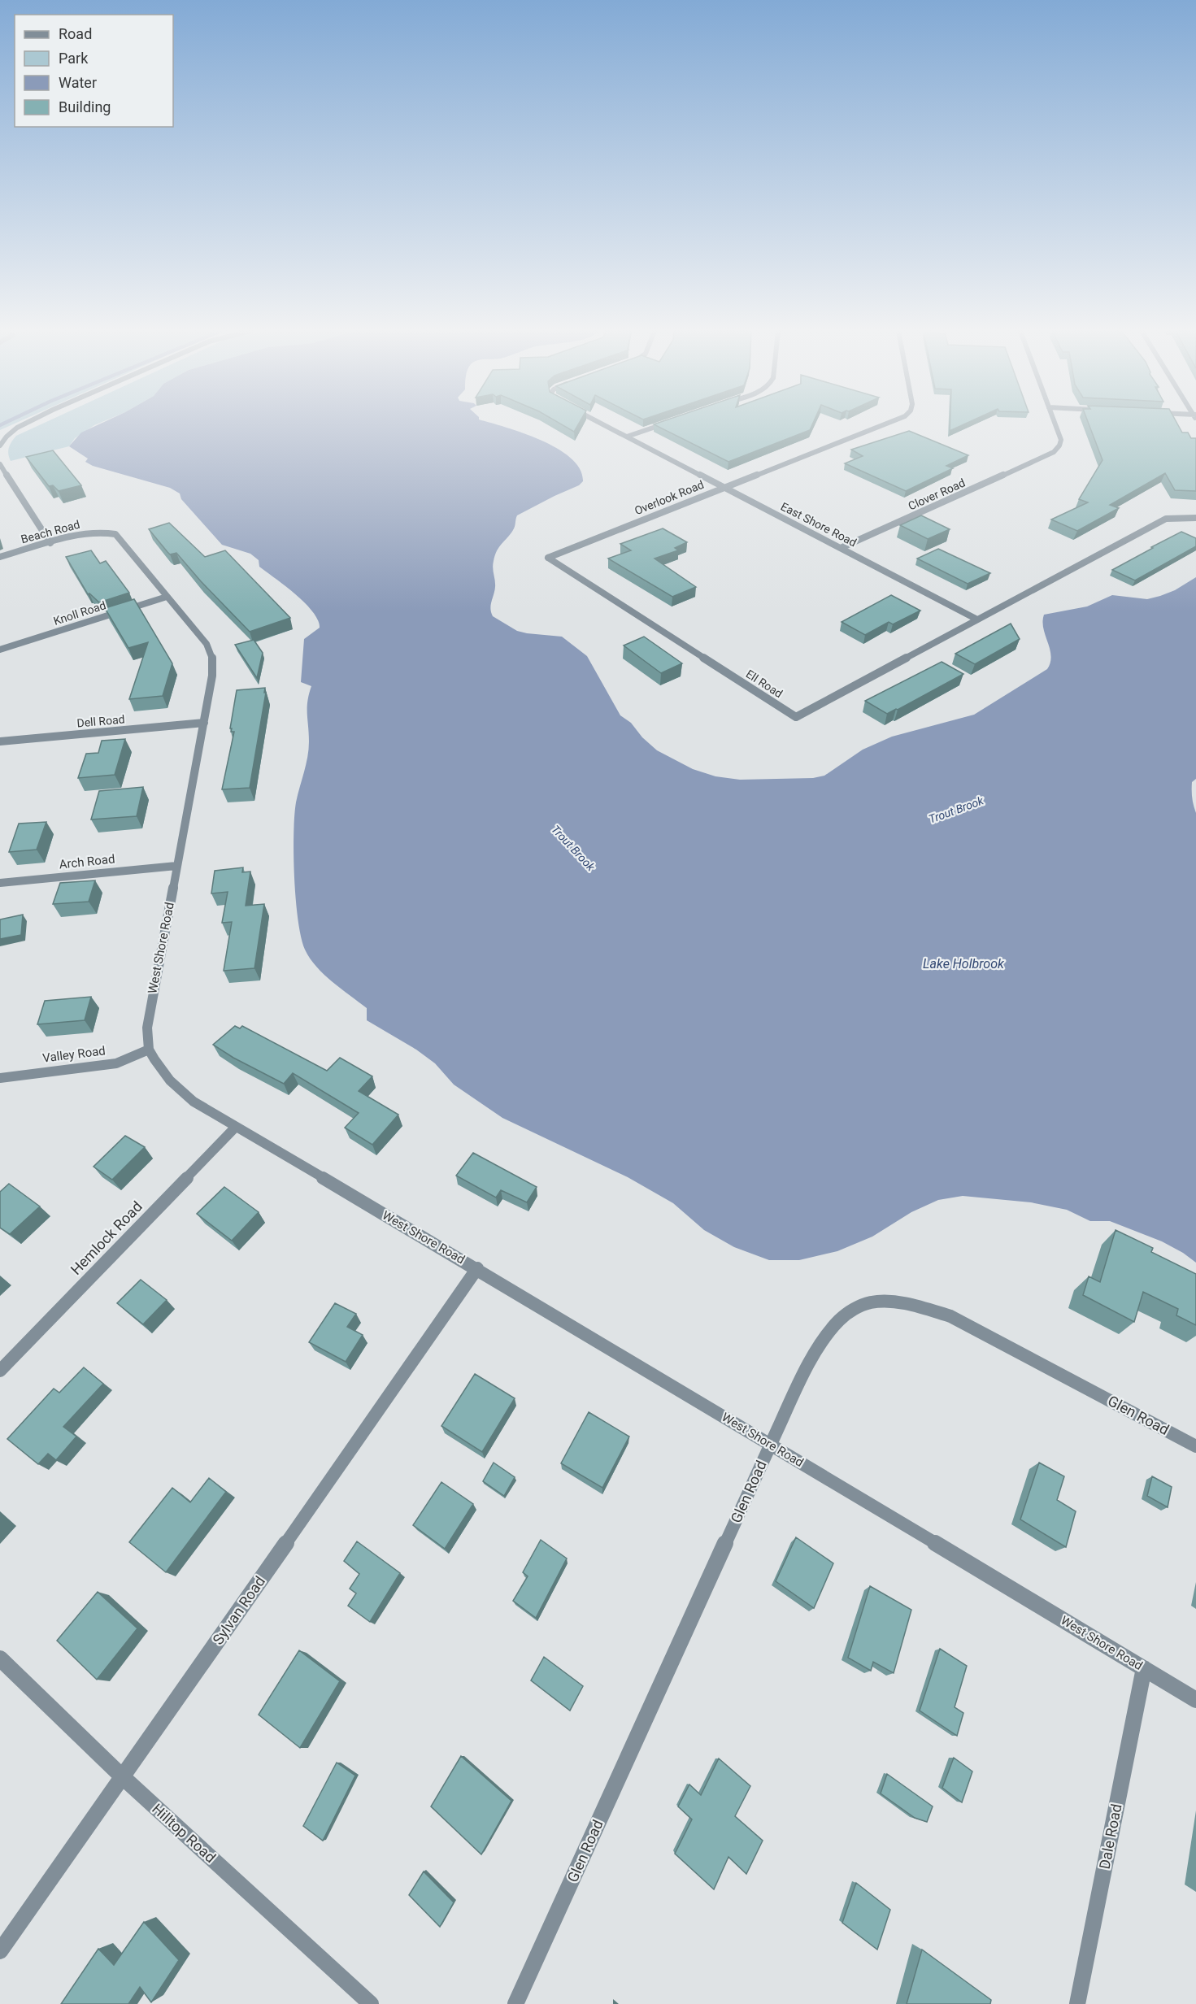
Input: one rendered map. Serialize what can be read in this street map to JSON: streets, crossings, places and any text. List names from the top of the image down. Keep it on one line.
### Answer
{"streets":{"street":["Clover Road","Overlook Road","East Shore Road","Beach Road","Knoll Road","Ell Road","Dell Road","Arch Road","West Shore Road","Valley Road","Hemlock Road","Glen Road","Sylvan Road","Hilltop Road","Dale Road"]},"crossings":[["Clover Road","East Shore Road"],["Overlook Road","East Shore Road"],["Overlook Road","Ell Road"],["East Shore Road","Ell Road"],["Beach Road","West Shore Road"],["Knoll Road","West Shore Road"],["Dell Road","West Shore Road"],["Arch Road","West Shore Road"],["West Shore Road","Valley Road"],["West Shore Road","Hemlock Road"],["West Shore Road","Glen Road"],["West Shore Road","Sylvan Road"],["West Shore Road","Dale Road"],["Sylvan Road","Hilltop Road"]],"water":["Trout Brook","Lake Holbrook"],"legend":["Road","Park","Water","Building"]}
